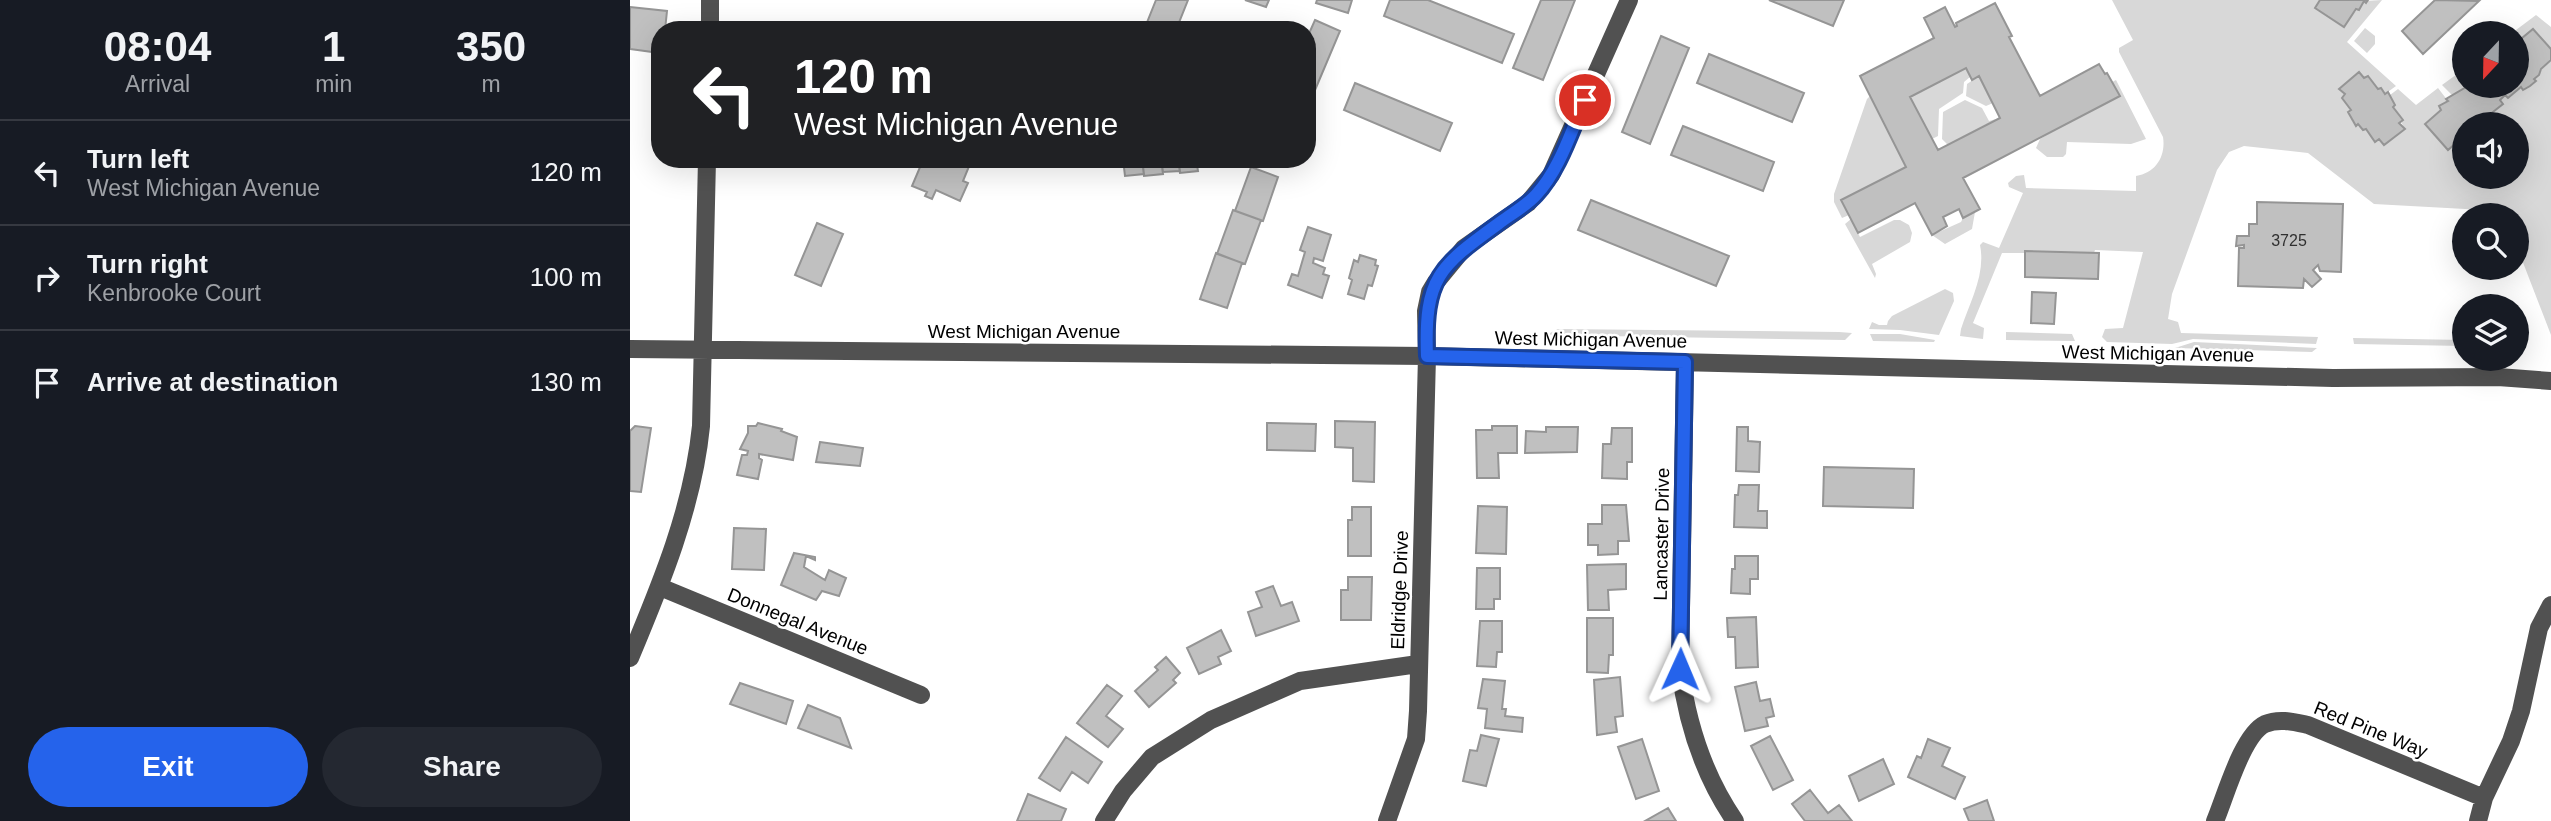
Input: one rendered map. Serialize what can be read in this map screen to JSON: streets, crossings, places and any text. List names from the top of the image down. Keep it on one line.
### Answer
{"streets":{"street":["West Michigan Avenue","Lancaster Drive","Eldridge Drive","Donnegal Avenue","Red Pine Way"]},"crossings":[["West Michigan Avenue","Lancaster Drive"],["West Michigan Avenue","Eldridge Drive"]],"house_numbers":["3725"],"north":"bottom","page":{"eta":["08:04","Arrival","1","min","350","m"],"turn":["120 m","West Michigan Avenue"],"list":[{"name":"Turn left","note":"West Michigan Avenue","value":"120 m"},{"name":"Turn right","note":"Kenbrooke Court","value":"100 m"},{"name":"Arrive at destination","value":"130 m"}],"buttons":["Exit","Share"]}}
